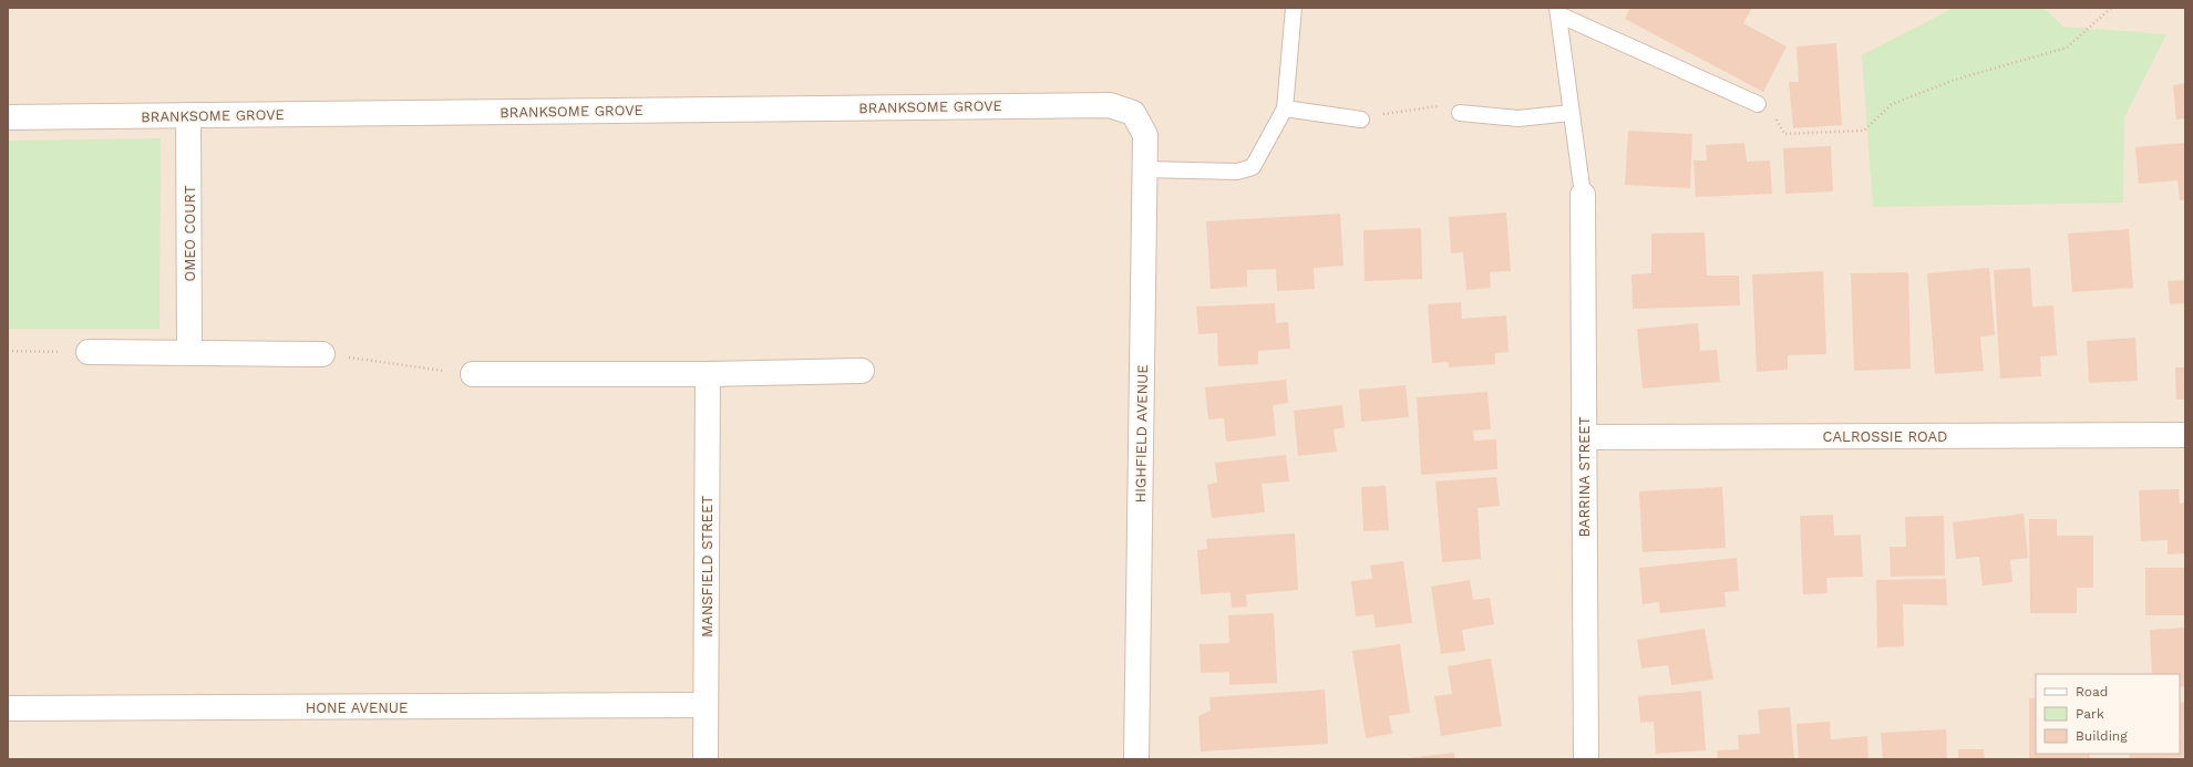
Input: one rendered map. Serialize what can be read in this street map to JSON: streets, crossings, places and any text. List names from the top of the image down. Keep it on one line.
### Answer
{"streets":{"street":["BRANKSOME GROVE","OMEO COURT","HIGHFIELD AVENUE","CALROSSIE ROAD","BARRINA STREET","MANSFIELD STREET","HONE AVENUE"]},"crossings":[["BRANKSOME GROVE","OMEO COURT"],["BRANKSOME GROVE","HIGHFIELD AVENUE"],["CALROSSIE ROAD","BARRINA STREET"],["MANSFIELD STREET","HONE AVENUE"]],"legend":["Road","Park","Building"]}
